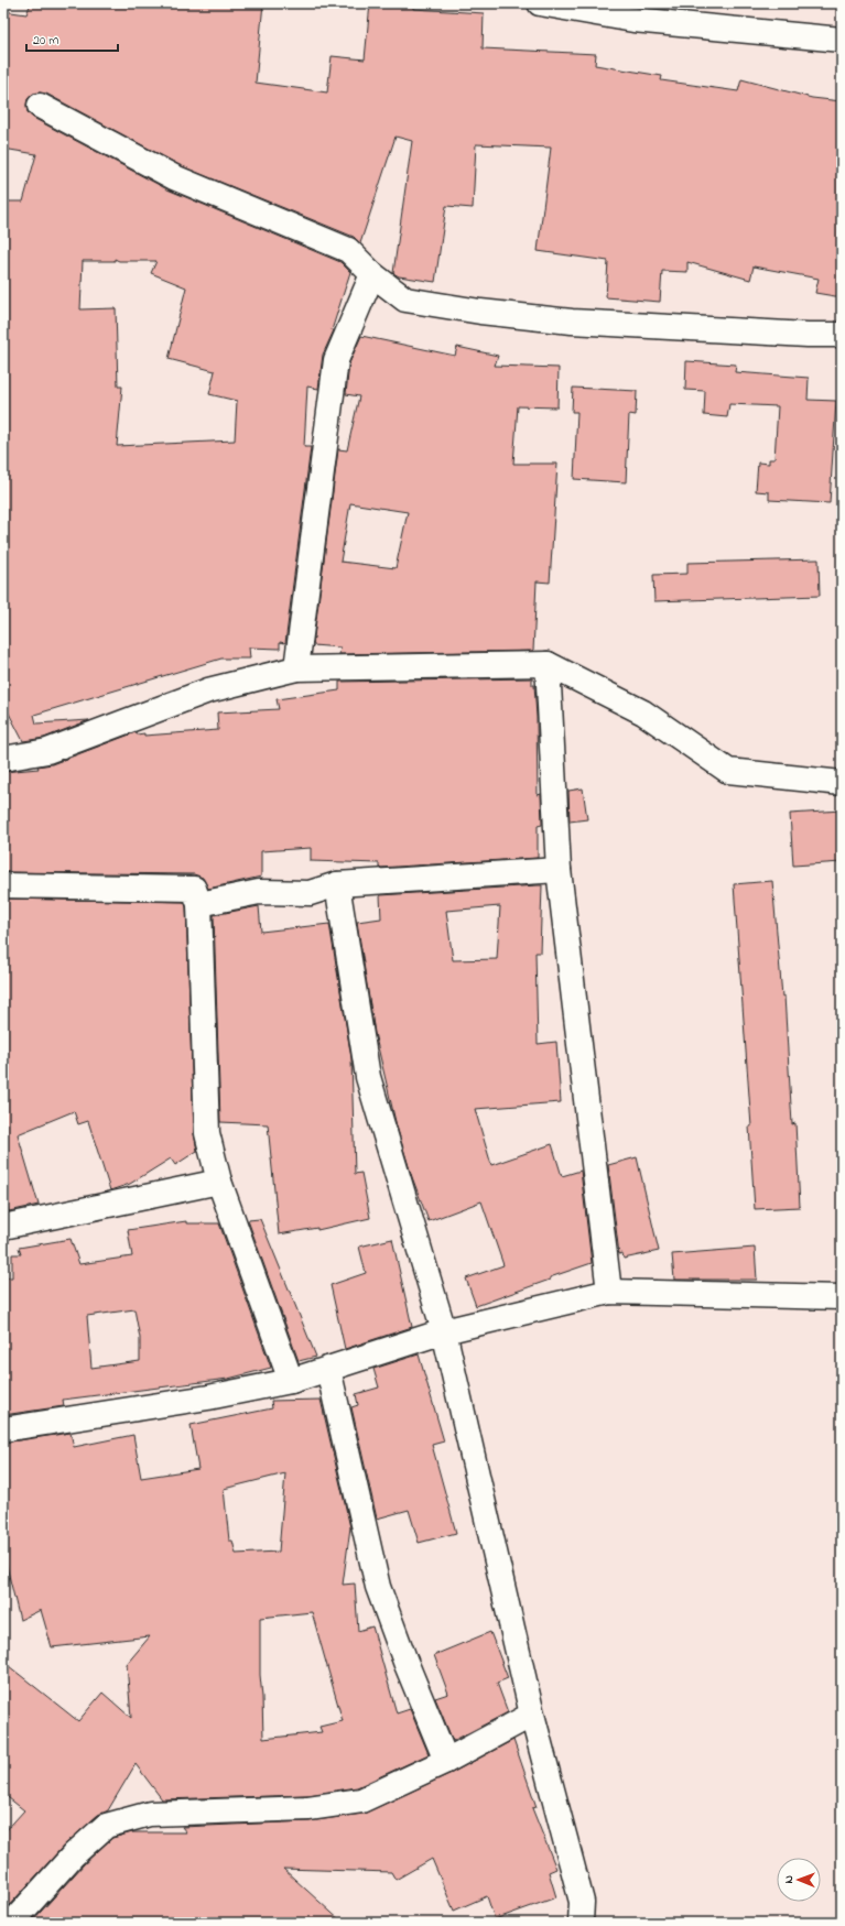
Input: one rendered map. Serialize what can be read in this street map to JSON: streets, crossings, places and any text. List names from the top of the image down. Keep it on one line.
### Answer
{"scale_bar":"20 m","north":"left"}
